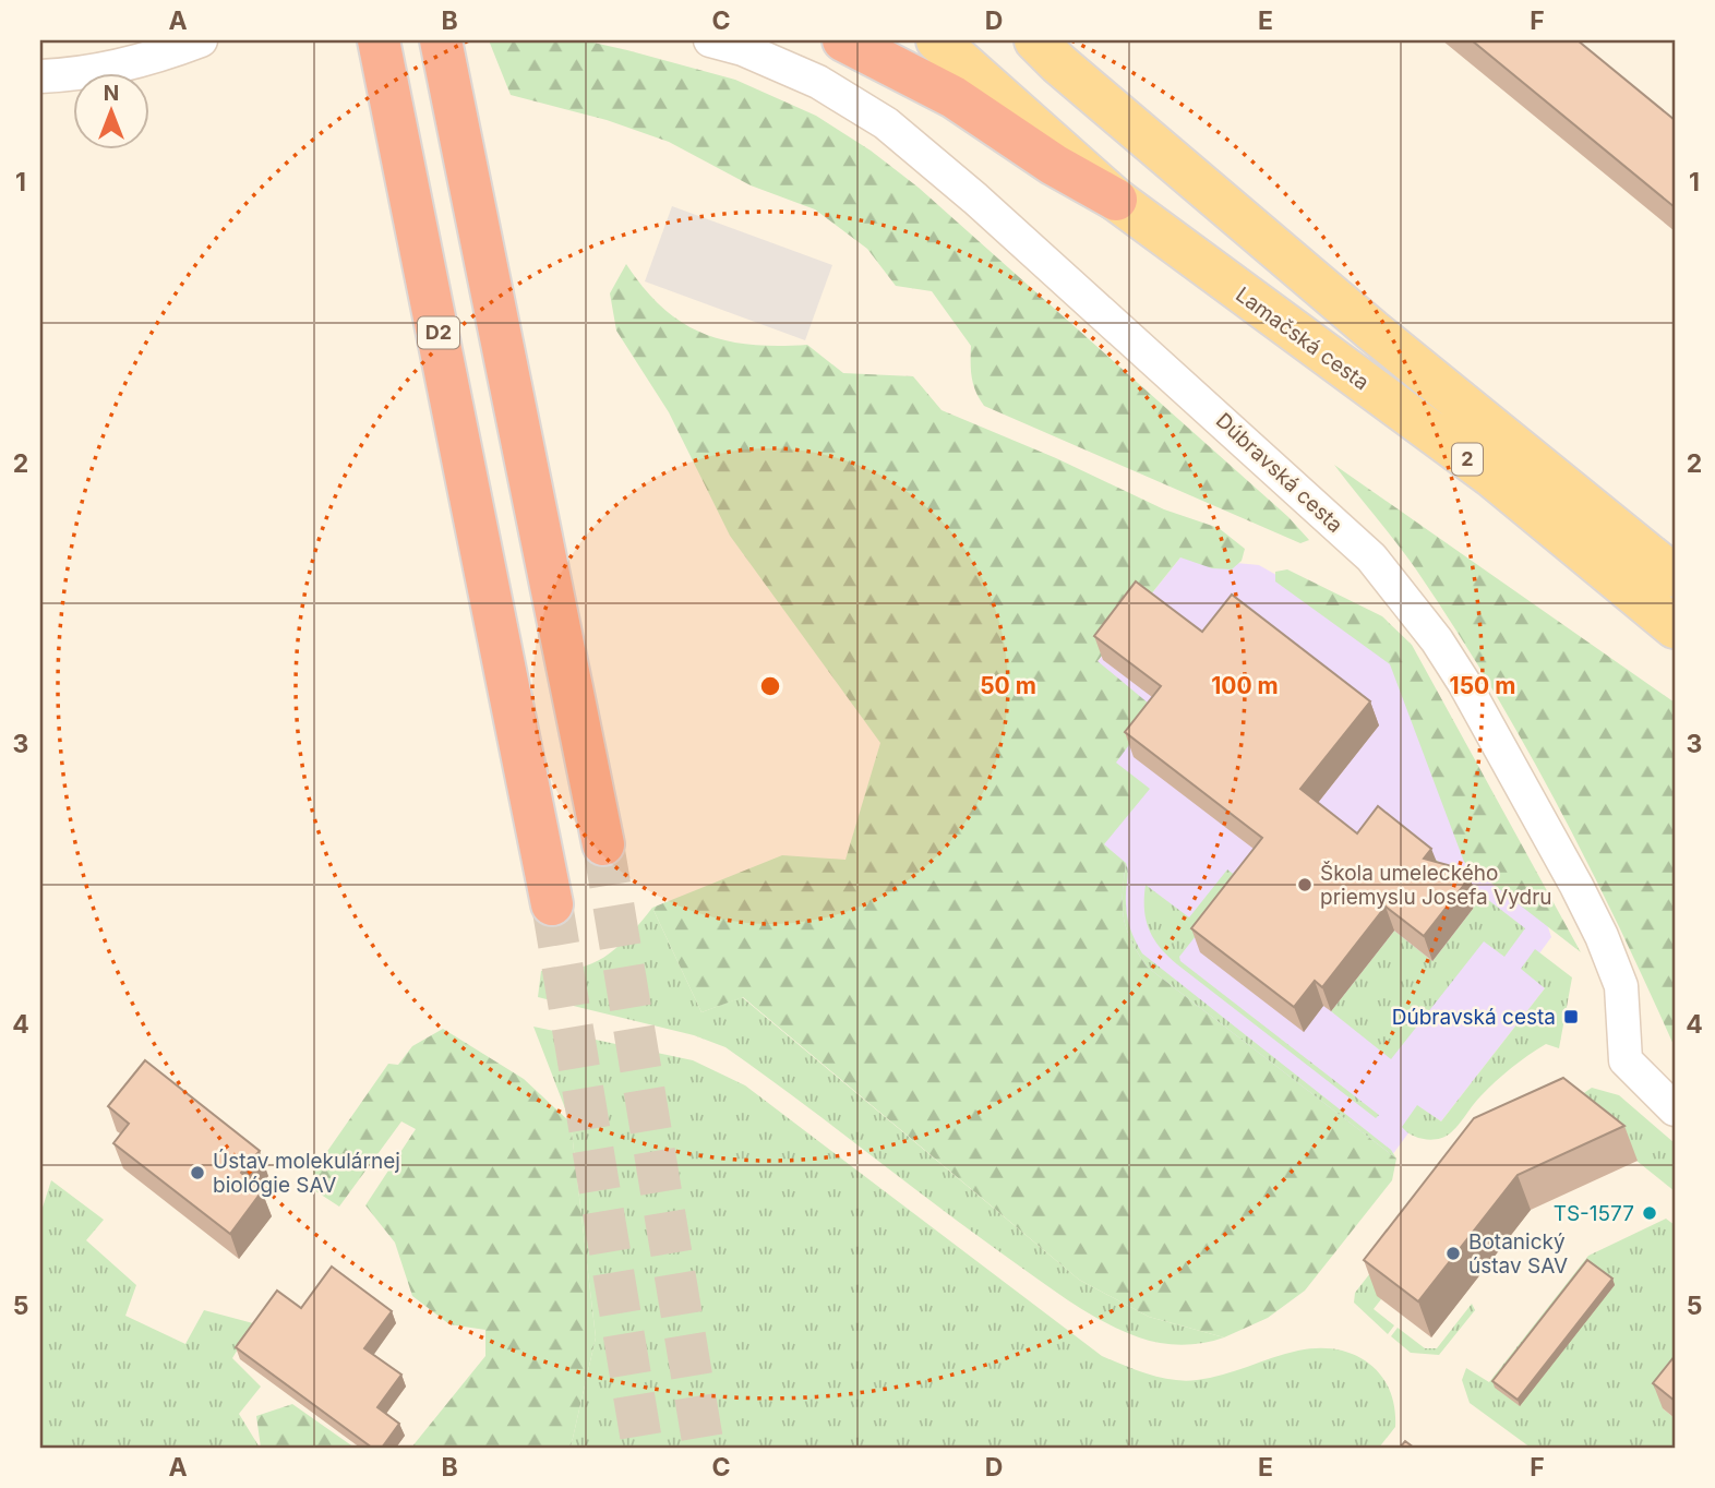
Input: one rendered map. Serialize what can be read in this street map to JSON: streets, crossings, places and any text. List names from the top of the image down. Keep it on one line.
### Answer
{"streets":{"highway":["D2"],"main road":["Lamačská cesta","2"],"street":["Dúbravská cesta"]},"places":{"other":["Škola umeleckého priemyslu Josefa Vydru","Ústav molekulárnej biológie SAV","TS-1577","Botanický ústav SAV"],"transit":["Dúbravská cesta"]},"north":"top","grid":{"columns":["A","B","C","D","E","F"],"rows":["1","2","3","4","5"]},"rings":["50 m","100 m","150 m"]}
